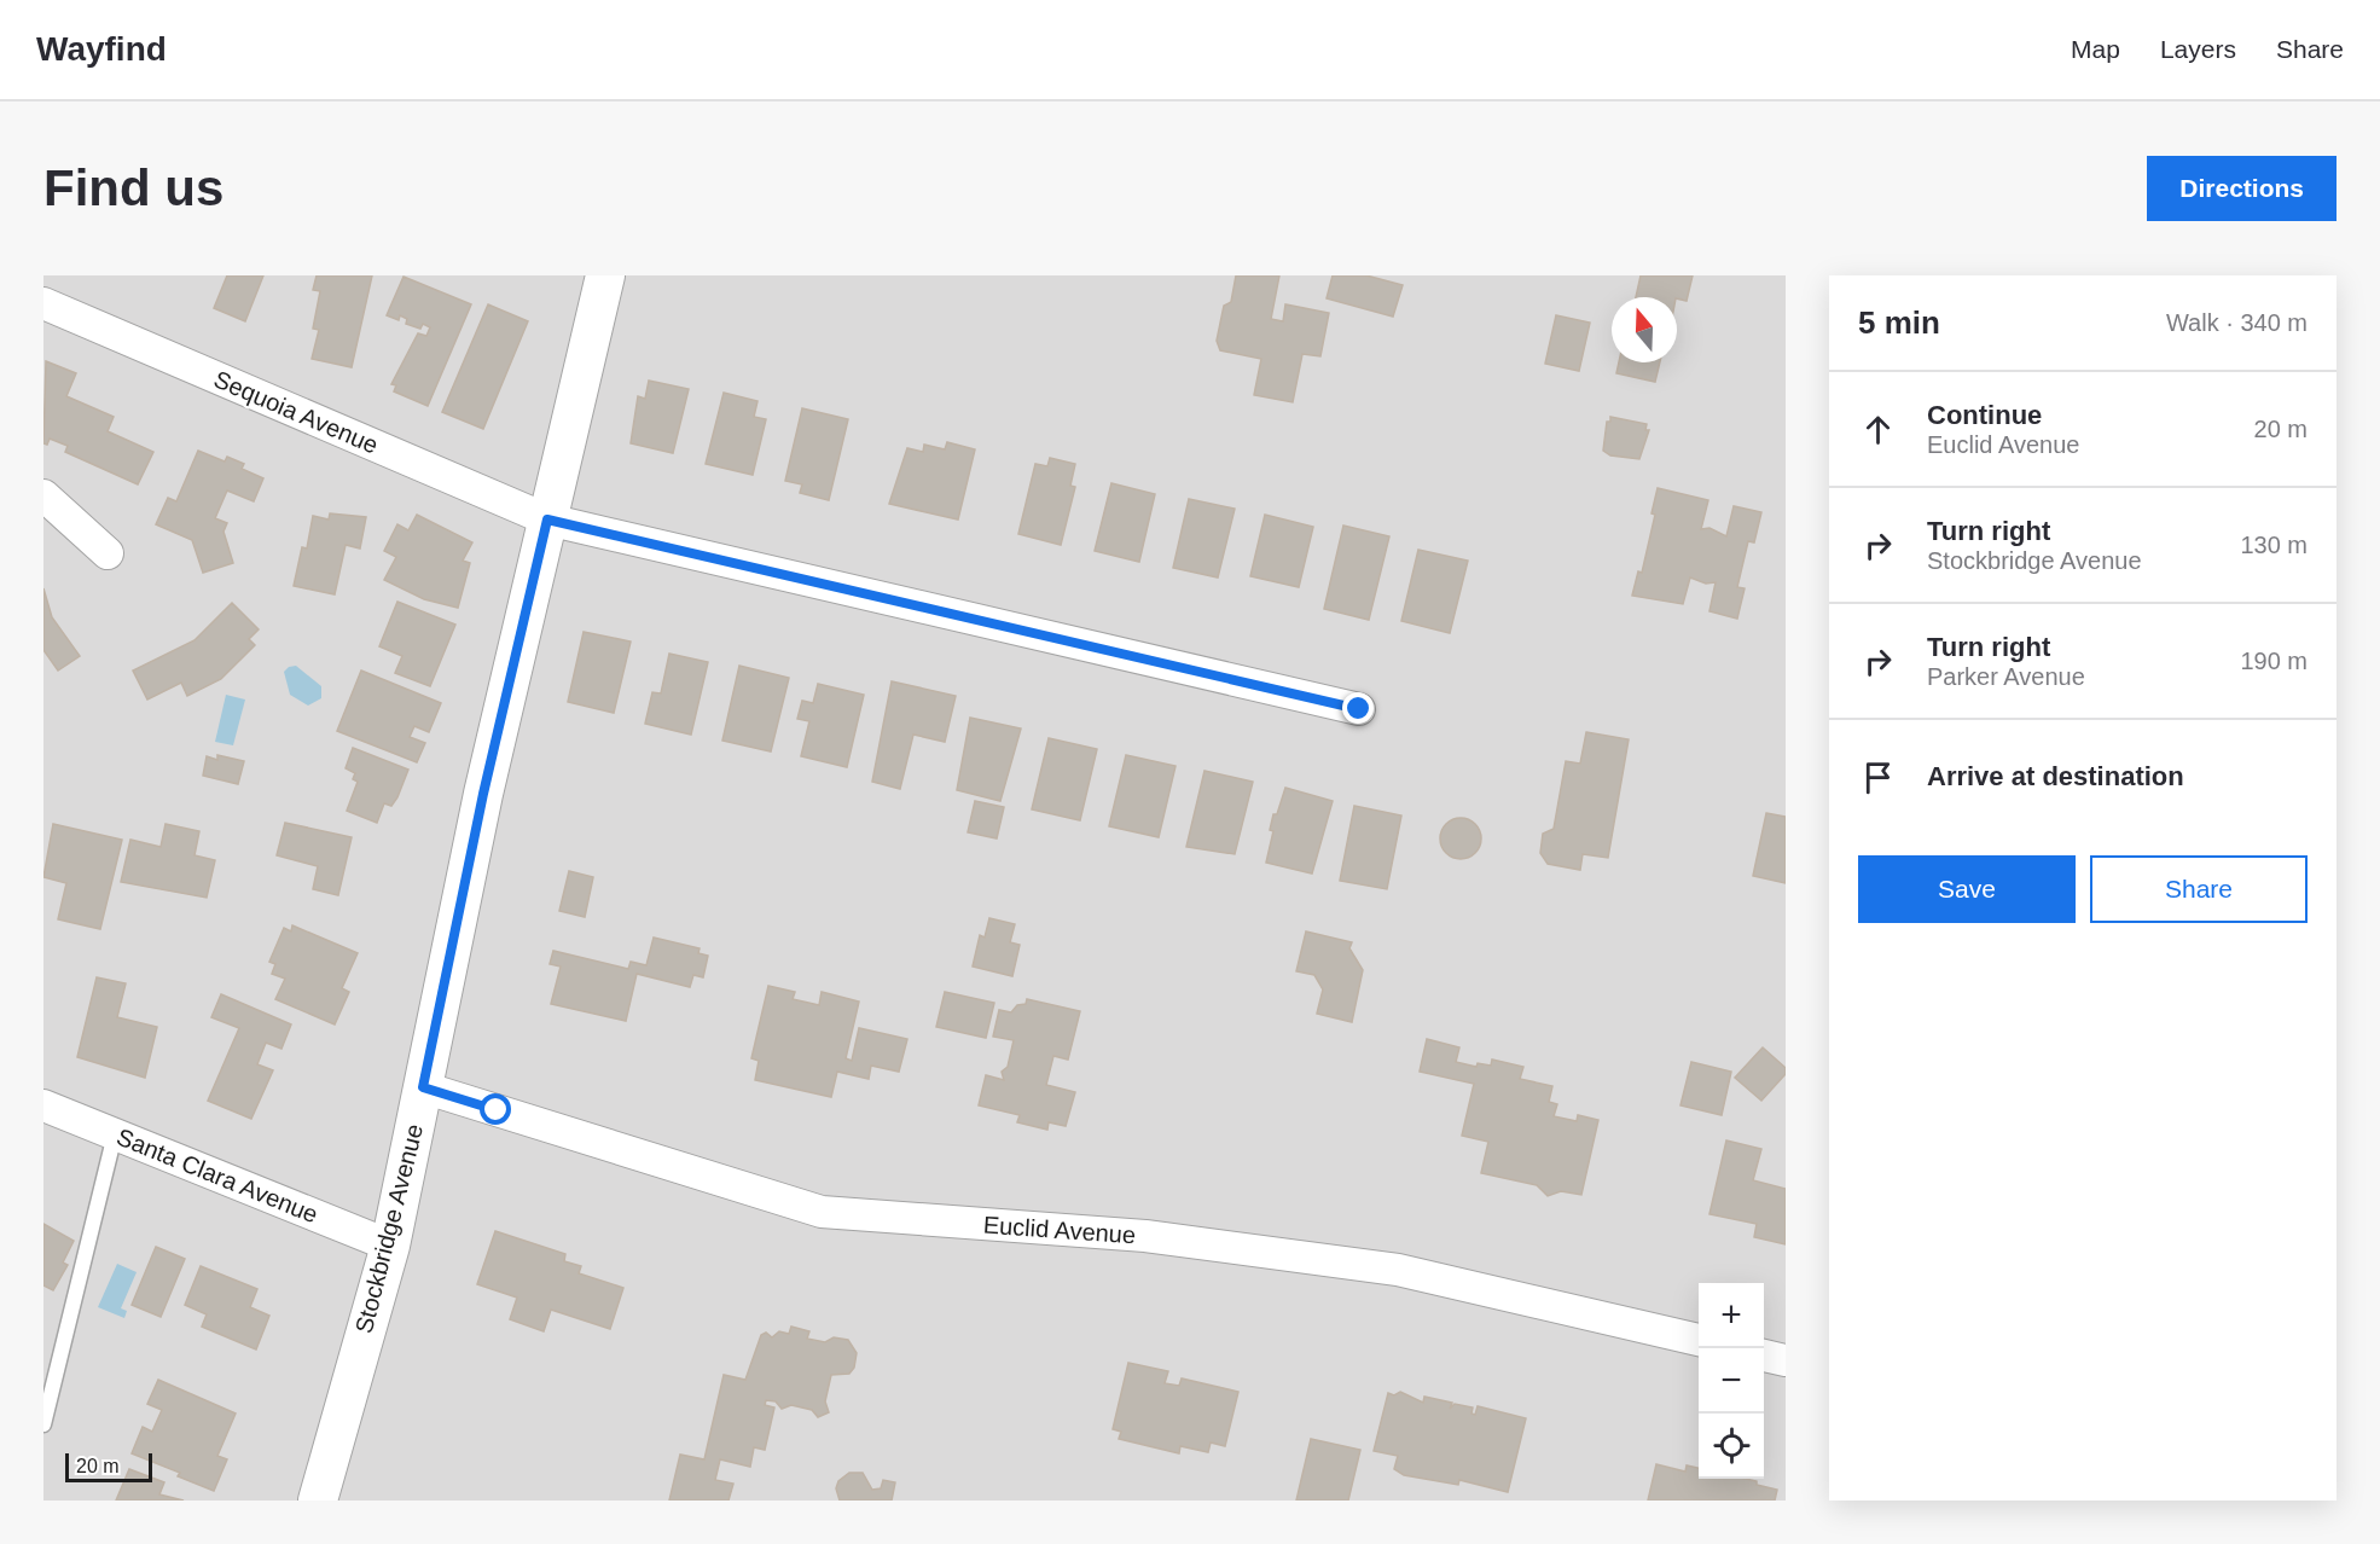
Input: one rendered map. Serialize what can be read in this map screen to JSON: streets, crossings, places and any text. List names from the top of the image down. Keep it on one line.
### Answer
{"streets":{"street":["Sequoia Avenue","Santa Clara Avenue","Stockbridge Avenue","Euclid Avenue"]},"crossings":[["Sequoia Avenue","Stockbridge Avenue"],["Santa Clara Avenue","Stockbridge Avenue"],["Stockbridge Avenue","Euclid Avenue"]],"scale_bar":"20 m","north":"top","page":{"header":"Wayfind","nav":["Map","Layers","Share"],"buttons":["Directions",["Save","Share"]],"title":"Find us","heading":["5 min","Walk · 340 m"],"list":[["Continue","Euclid Avenue","20 m"],["Turn right","Stockbridge Avenue","130 m"],["Turn right","Parker Avenue","190 m"],"Arrive at destination"],"map_buttons":["+","−"],"scale":"20 m"}}
